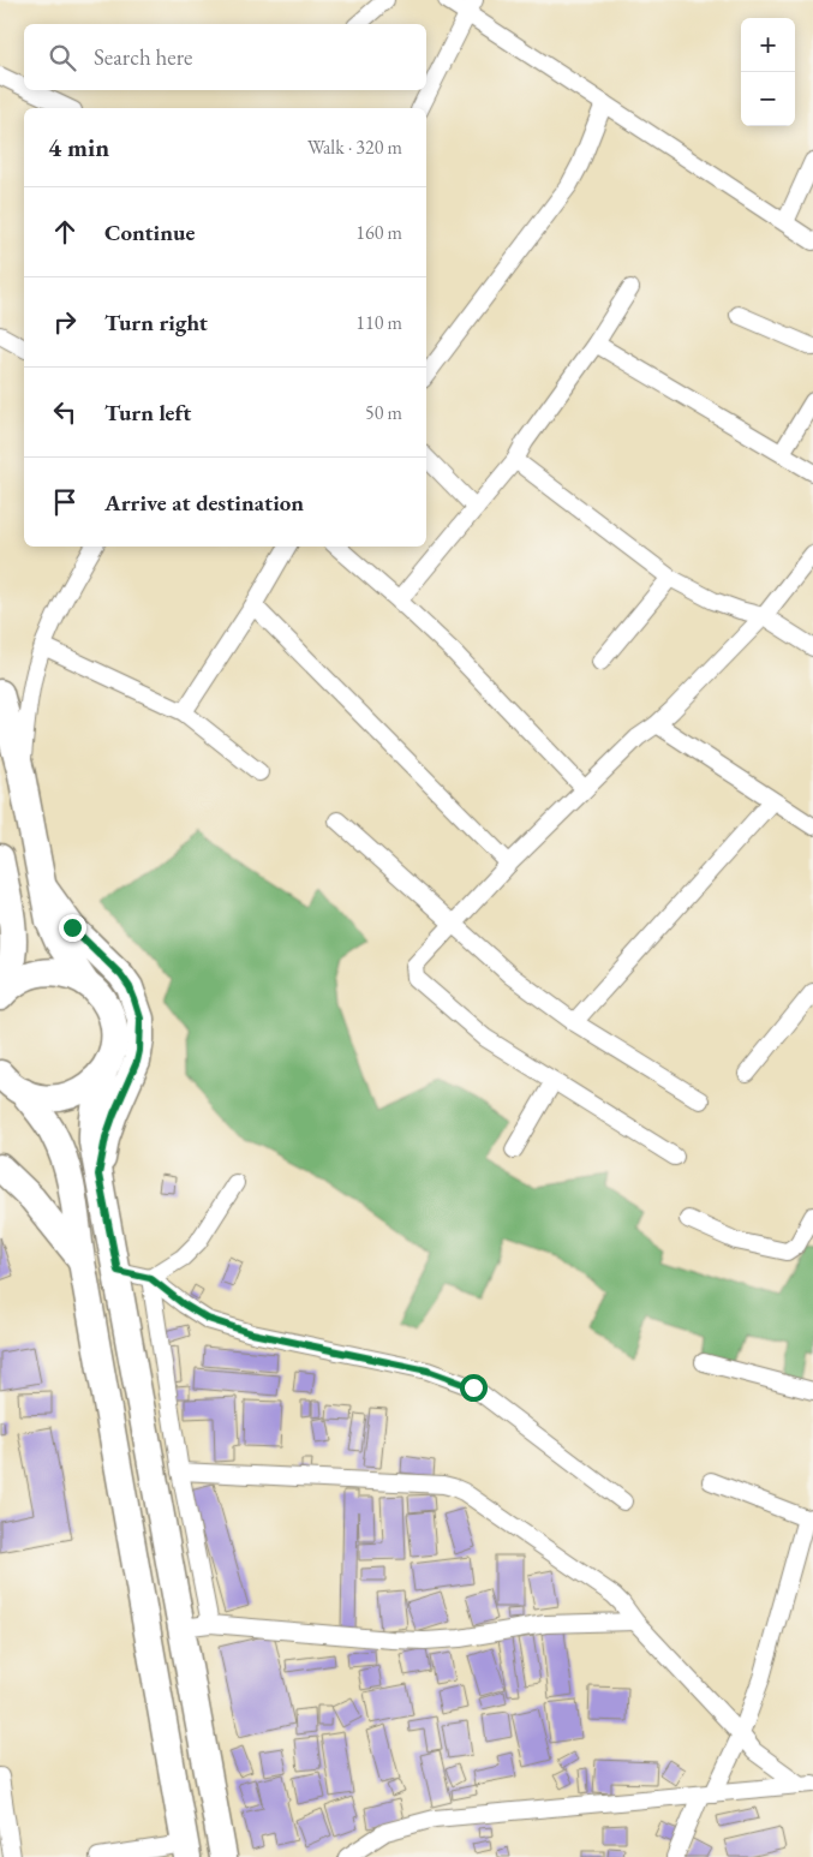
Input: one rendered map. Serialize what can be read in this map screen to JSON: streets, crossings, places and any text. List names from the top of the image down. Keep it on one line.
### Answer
{"page":{"map_buttons":["+","−"],"search":"Search here","heading":["4 min","Walk · 320 m"],"list":[["Continue","160 m"],["Turn right","110 m"],["Turn left","50 m"],"Arrive at destination"]}}
